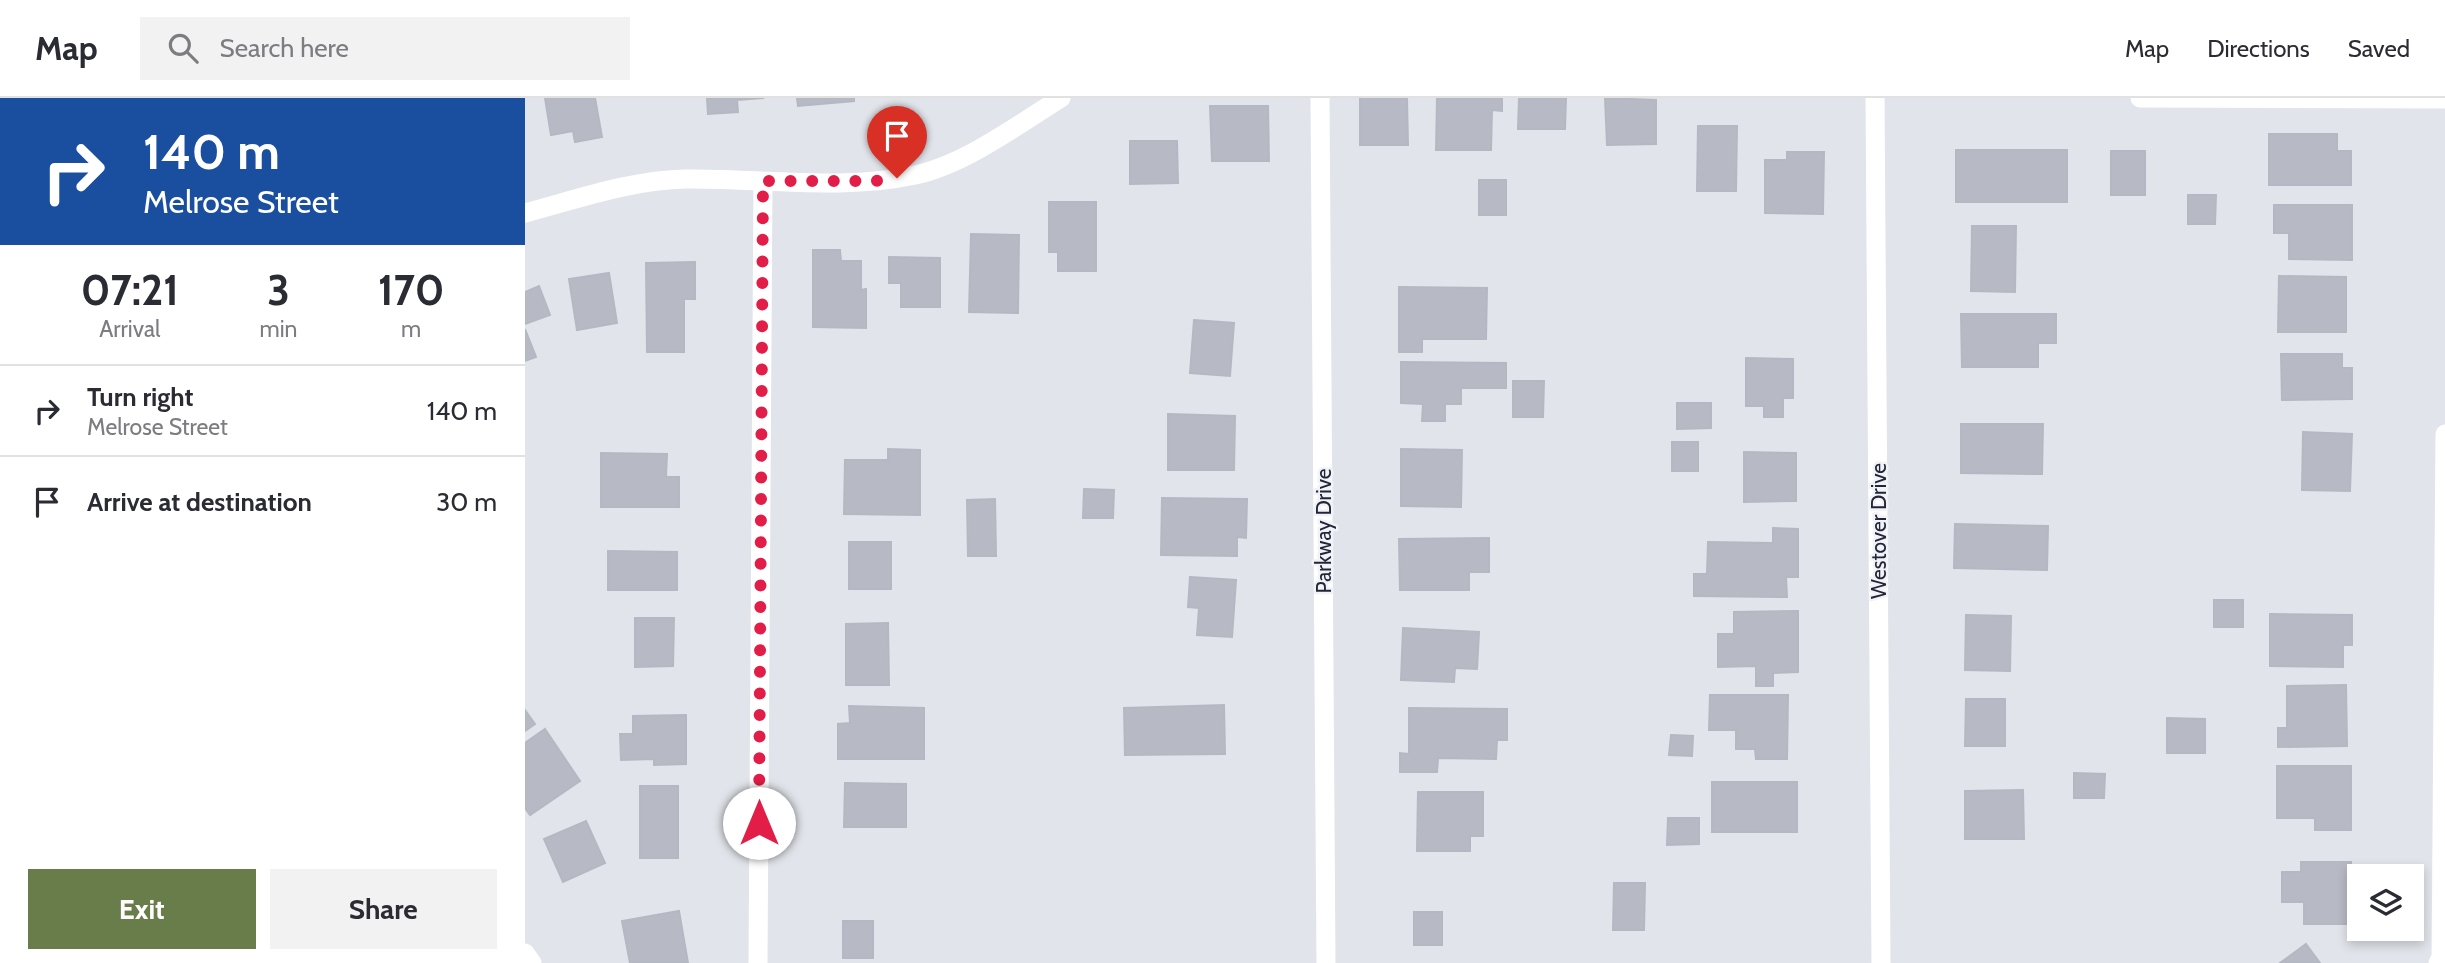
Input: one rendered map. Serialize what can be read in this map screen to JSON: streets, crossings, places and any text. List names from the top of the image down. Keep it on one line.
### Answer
{"streets":{"street":["Parkway Drive","Westover Drive"]},"page":{"header":"Map","search":"Search here","nav":["Map","Directions","Saved"],"turn":["140 m","Melrose Street"],"eta":["07:21","Arrival","3","min","170","m"],"list":[{"name":"Turn right","note":"Melrose Street","value":"140 m"},{"name":"Arrive at destination","value":"30 m"}],"buttons":["Exit","Share"]}}
